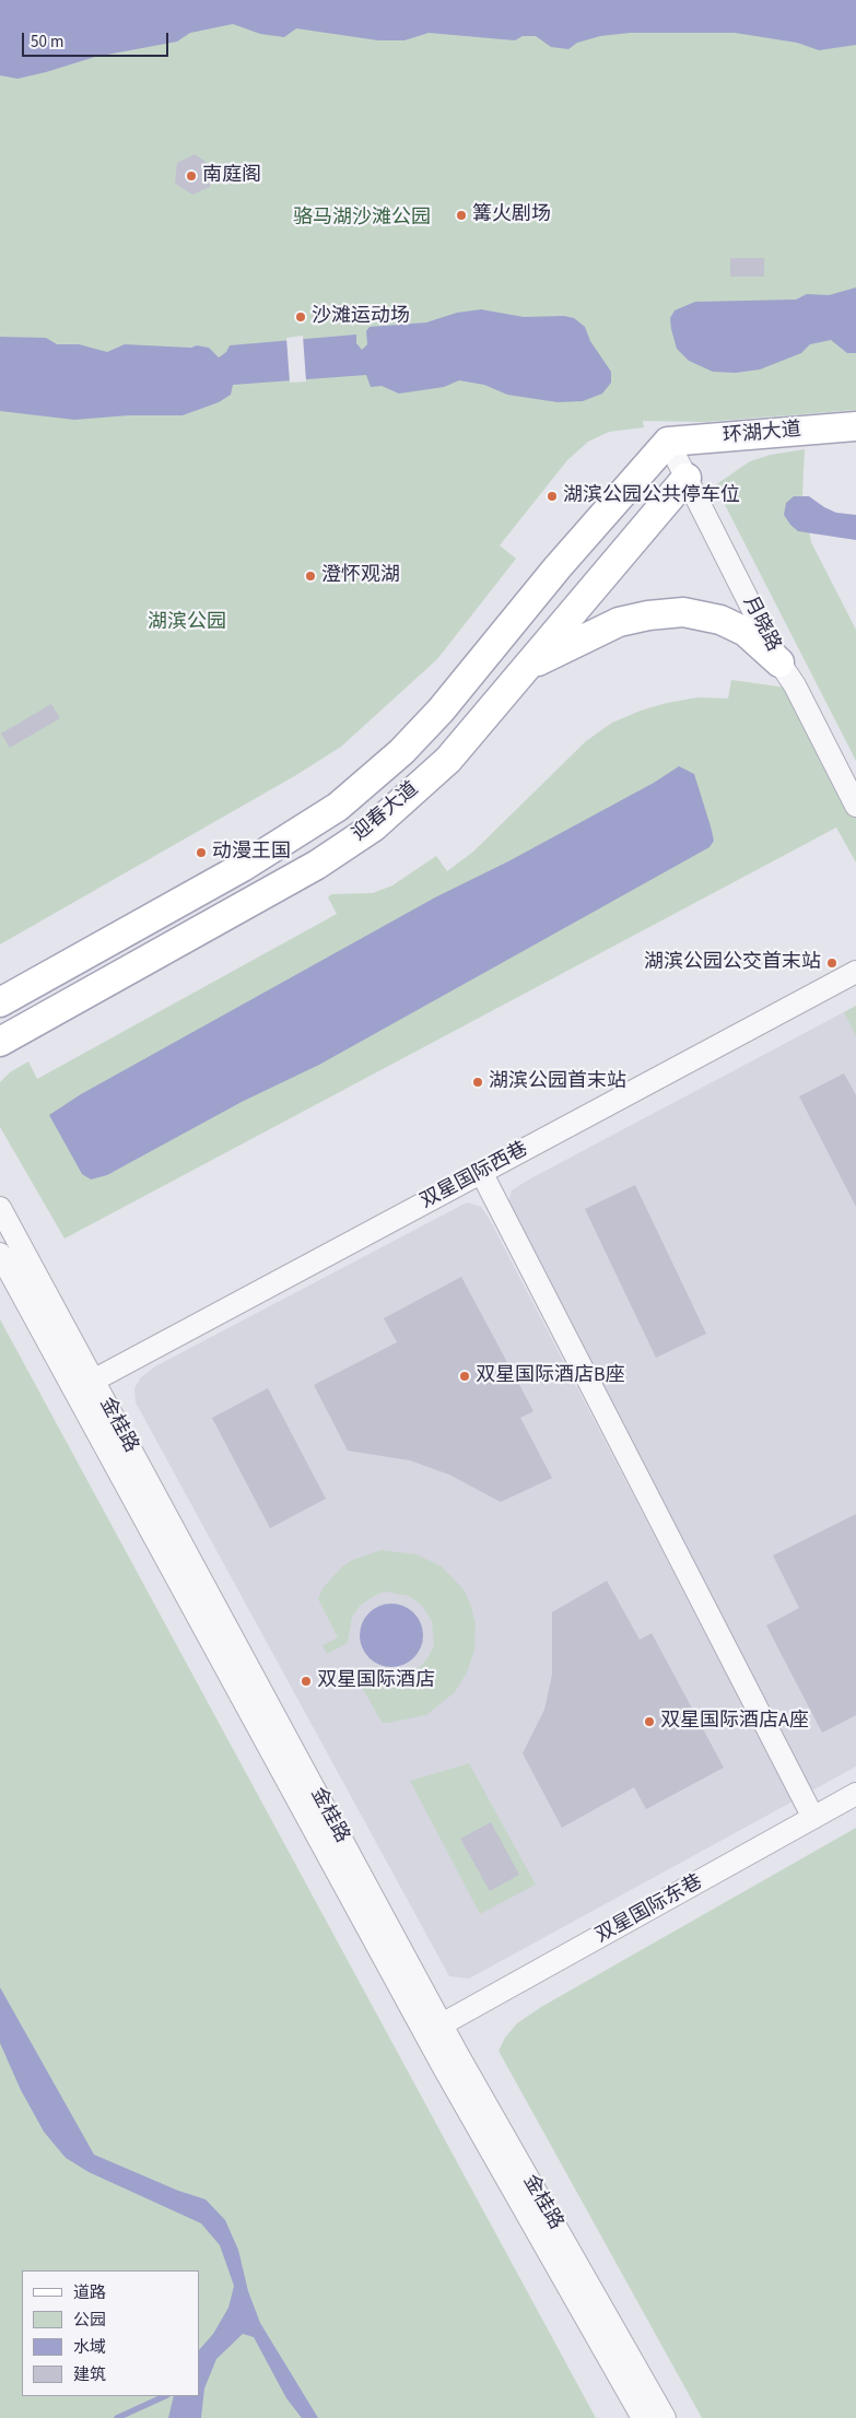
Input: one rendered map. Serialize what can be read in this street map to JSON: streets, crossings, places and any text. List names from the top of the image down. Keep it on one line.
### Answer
{"streets":{"main road":["环湖大道","迎春大道"],"street":["月晓路","双星国际西巷","金桂路","双星国际东巷"]},"crossings":[["环湖大道","月晓路"],["环湖大道","迎春大道"],["月晓路","迎春大道"],["双星国际西巷","金桂路"],["金桂路","双星国际东巷"]],"parks":["骆马湖沙滩公园","湖滨公园"],"places":["南庭阁","篝火剧场","沙滩运动场","湖滨公园公共停车位","澄怀观湖","动漫王国","湖滨公园公交首末站","湖滨公园首末站","双星国际酒店B座","双星国际酒店","双星国际酒店A座"],"legend":["道路","公园","水域","建筑"],"scale_bar":"50 m"}
